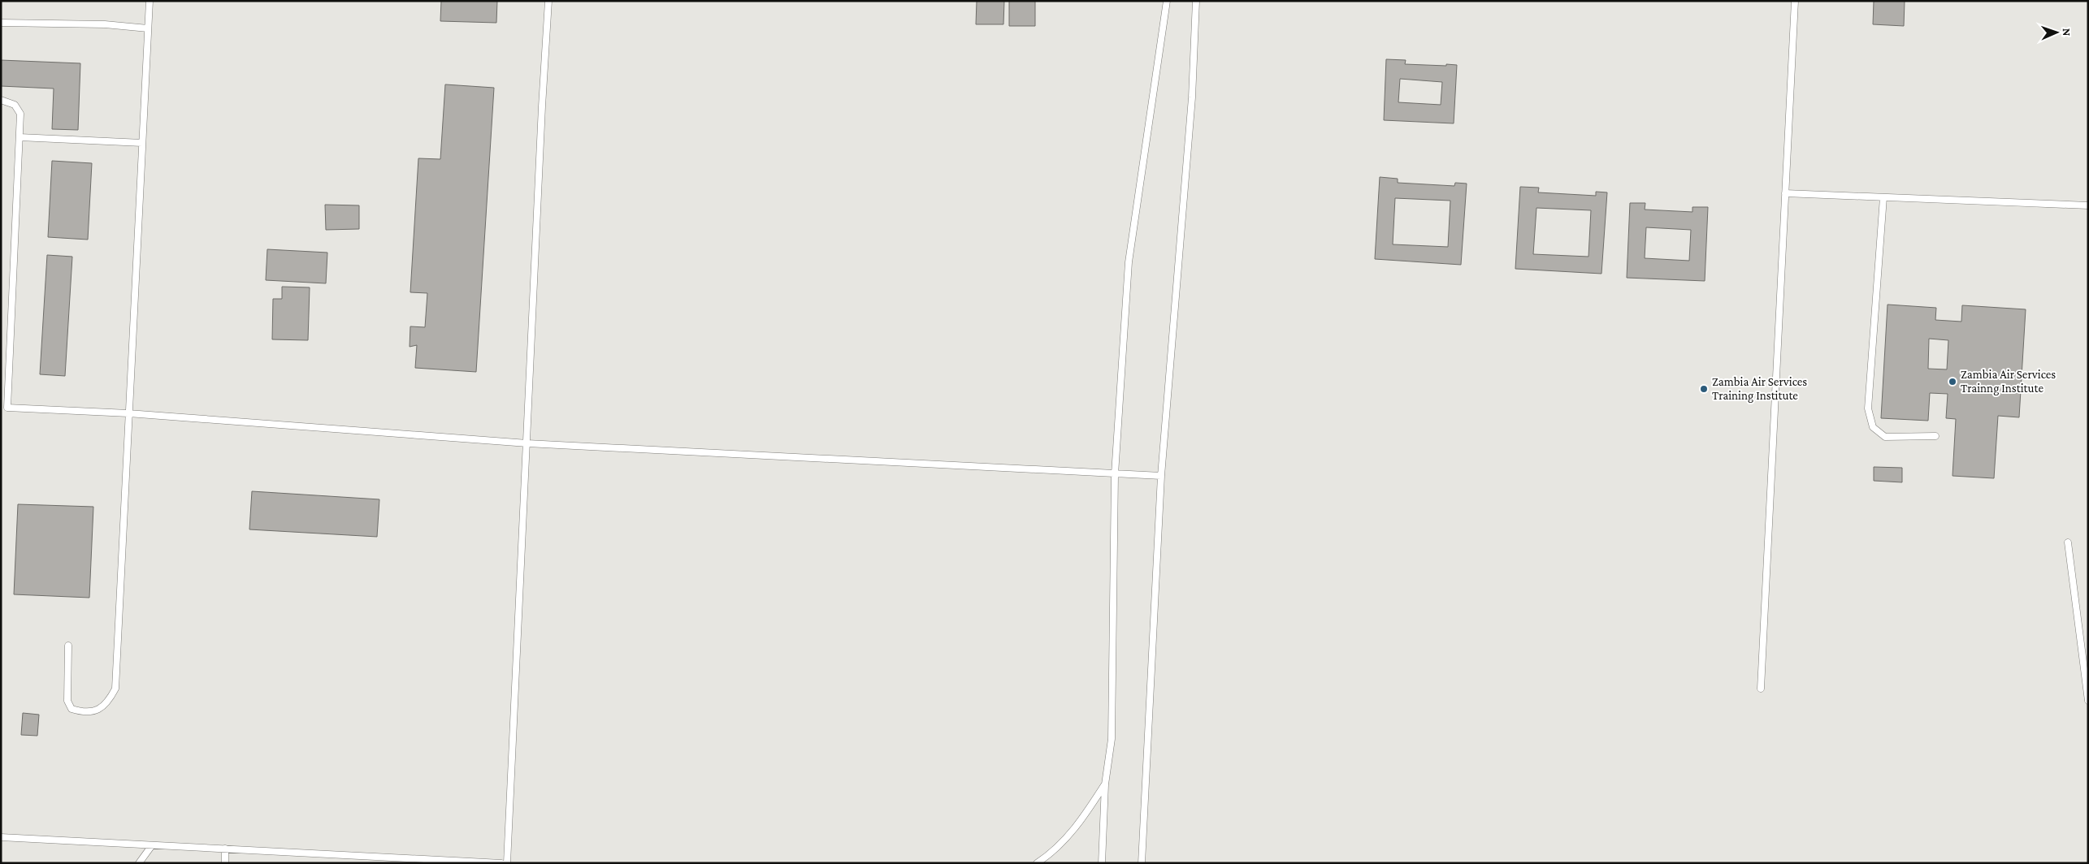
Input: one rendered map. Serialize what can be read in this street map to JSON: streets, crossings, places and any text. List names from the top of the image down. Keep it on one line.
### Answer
{"places":["Zambia Air Services Trainng Institute","Zambia Air Services Training Institute"],"north":"right"}
